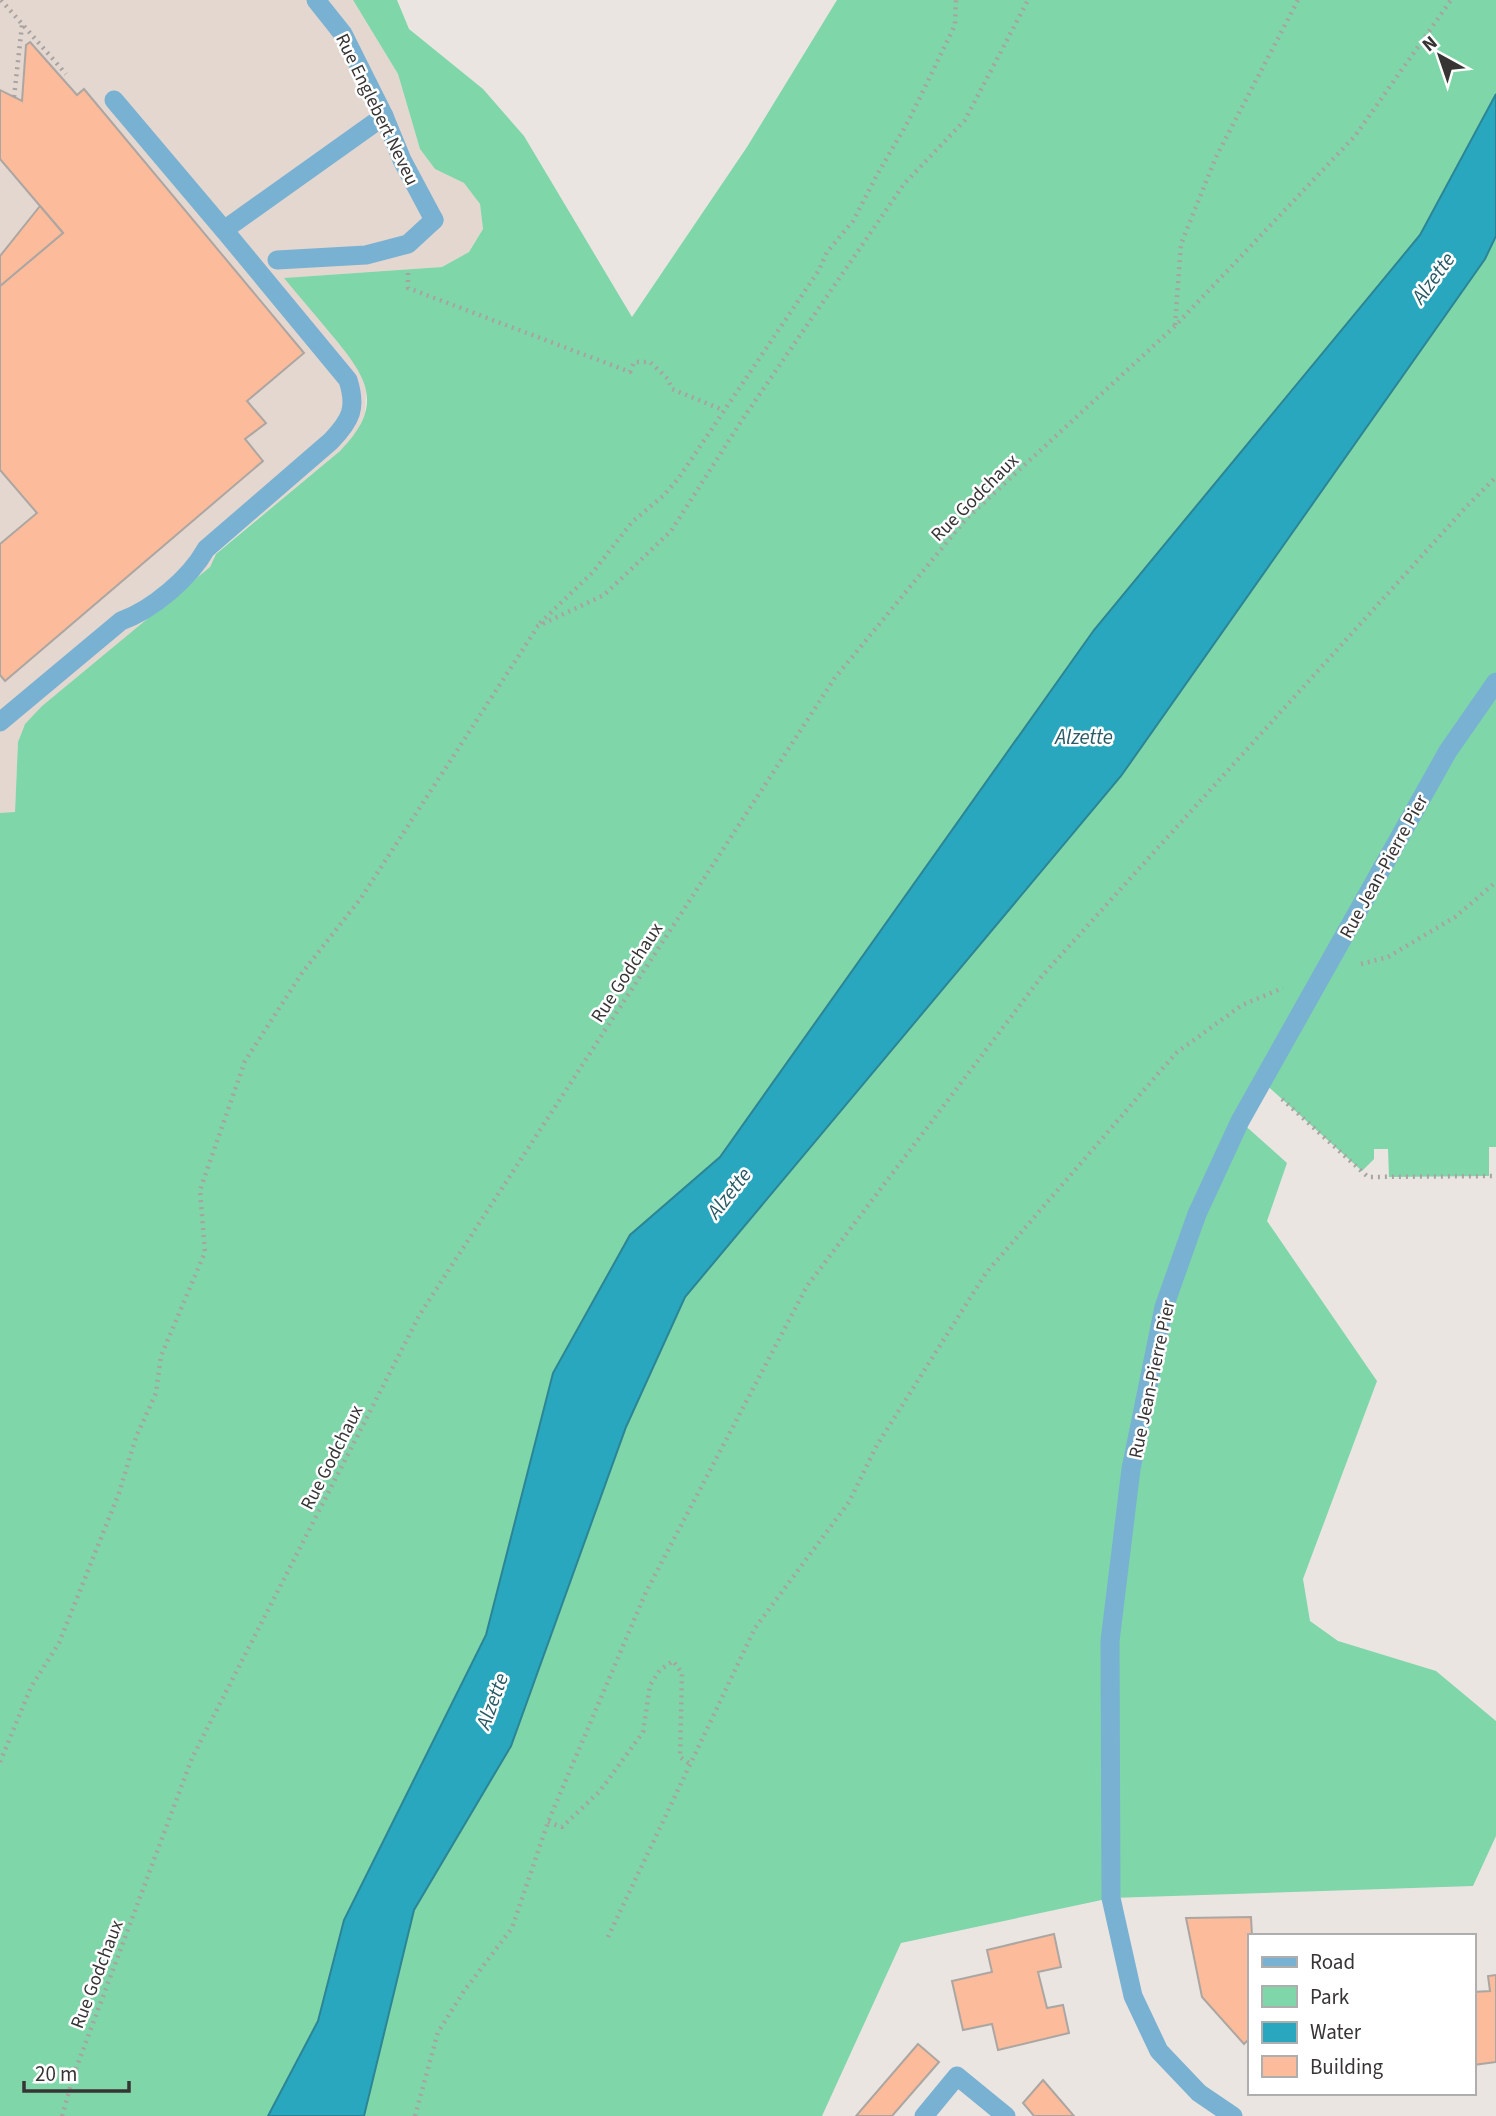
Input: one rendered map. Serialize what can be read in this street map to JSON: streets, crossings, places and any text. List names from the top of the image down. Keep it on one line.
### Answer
{"streets":{"street":["Rue Englebert Neveu","Rue Jean-Pierre Pier"],"path":["Rue Godchaux"]},"water":["Alzette"],"legend":["Road","Park","Water","Building"],"scale_bar":"20 m","north":"top left"}
